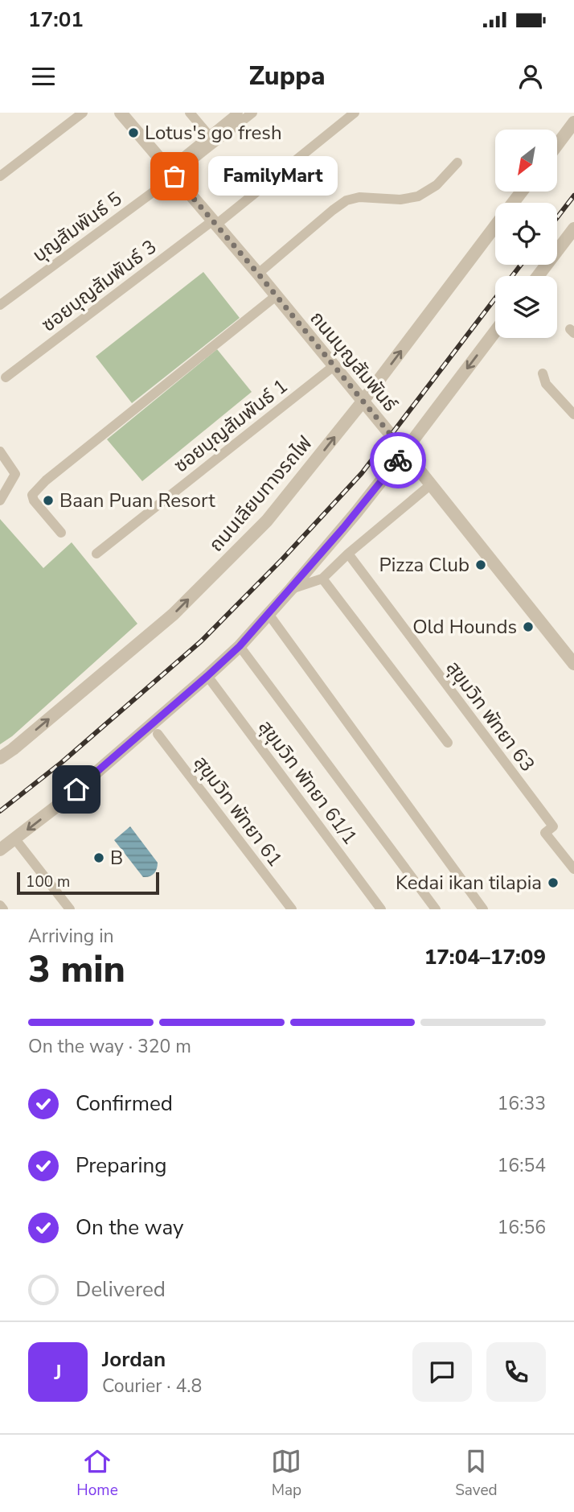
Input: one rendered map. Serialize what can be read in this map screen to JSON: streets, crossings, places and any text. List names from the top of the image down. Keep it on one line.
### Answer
{"streets":{"street":["บุญสัมพันธ์ 5","ซอยบุญสัมพันธ์ 3","ถนนบุญสัมพันธ์","ซอยบุญสัมพันธ์ 1","ถนนเลียบทางรถไฟ","สุขุมวิท พัทยา 63","สุขุมวิท พัทยา 61/1","สุขุมวิท พัทยา 61"]},"crossings":[["บุญสัมพันธ์ 5","ถนนบุญสัมพันธ์"],["ซอยบุญสัมพันธ์ 3","ถนนบุญสัมพันธ์"],["ถนนบุญสัมพันธ์","ซอยบุญสัมพันธ์ 1"],["ถนนบุญสัมพันธ์","ถนนเลียบทางรถไฟ"]],"places":["Lotus's go fresh","FamilyMart","Baan Puan Resort","Pizza Club","Old Hounds","B","Kedai ikan tilapia"],"scale_bar":"100 m","north":"bottom left","page":{"status":"17:01","header":"Zuppa","bubble":"FamilyMart","scale":"100 m","heading":["3 min","Arriving in","17:04–17:09"],"panel":["Jordan","Courier · 4.8"],"bar":"On the way · 320 m","list":[["Confirmed","16:33"],["Preparing","16:54"],["On the way","16:56"],"Delivered"],"round":"J","tabs":["Home","Map","Saved"]}}
